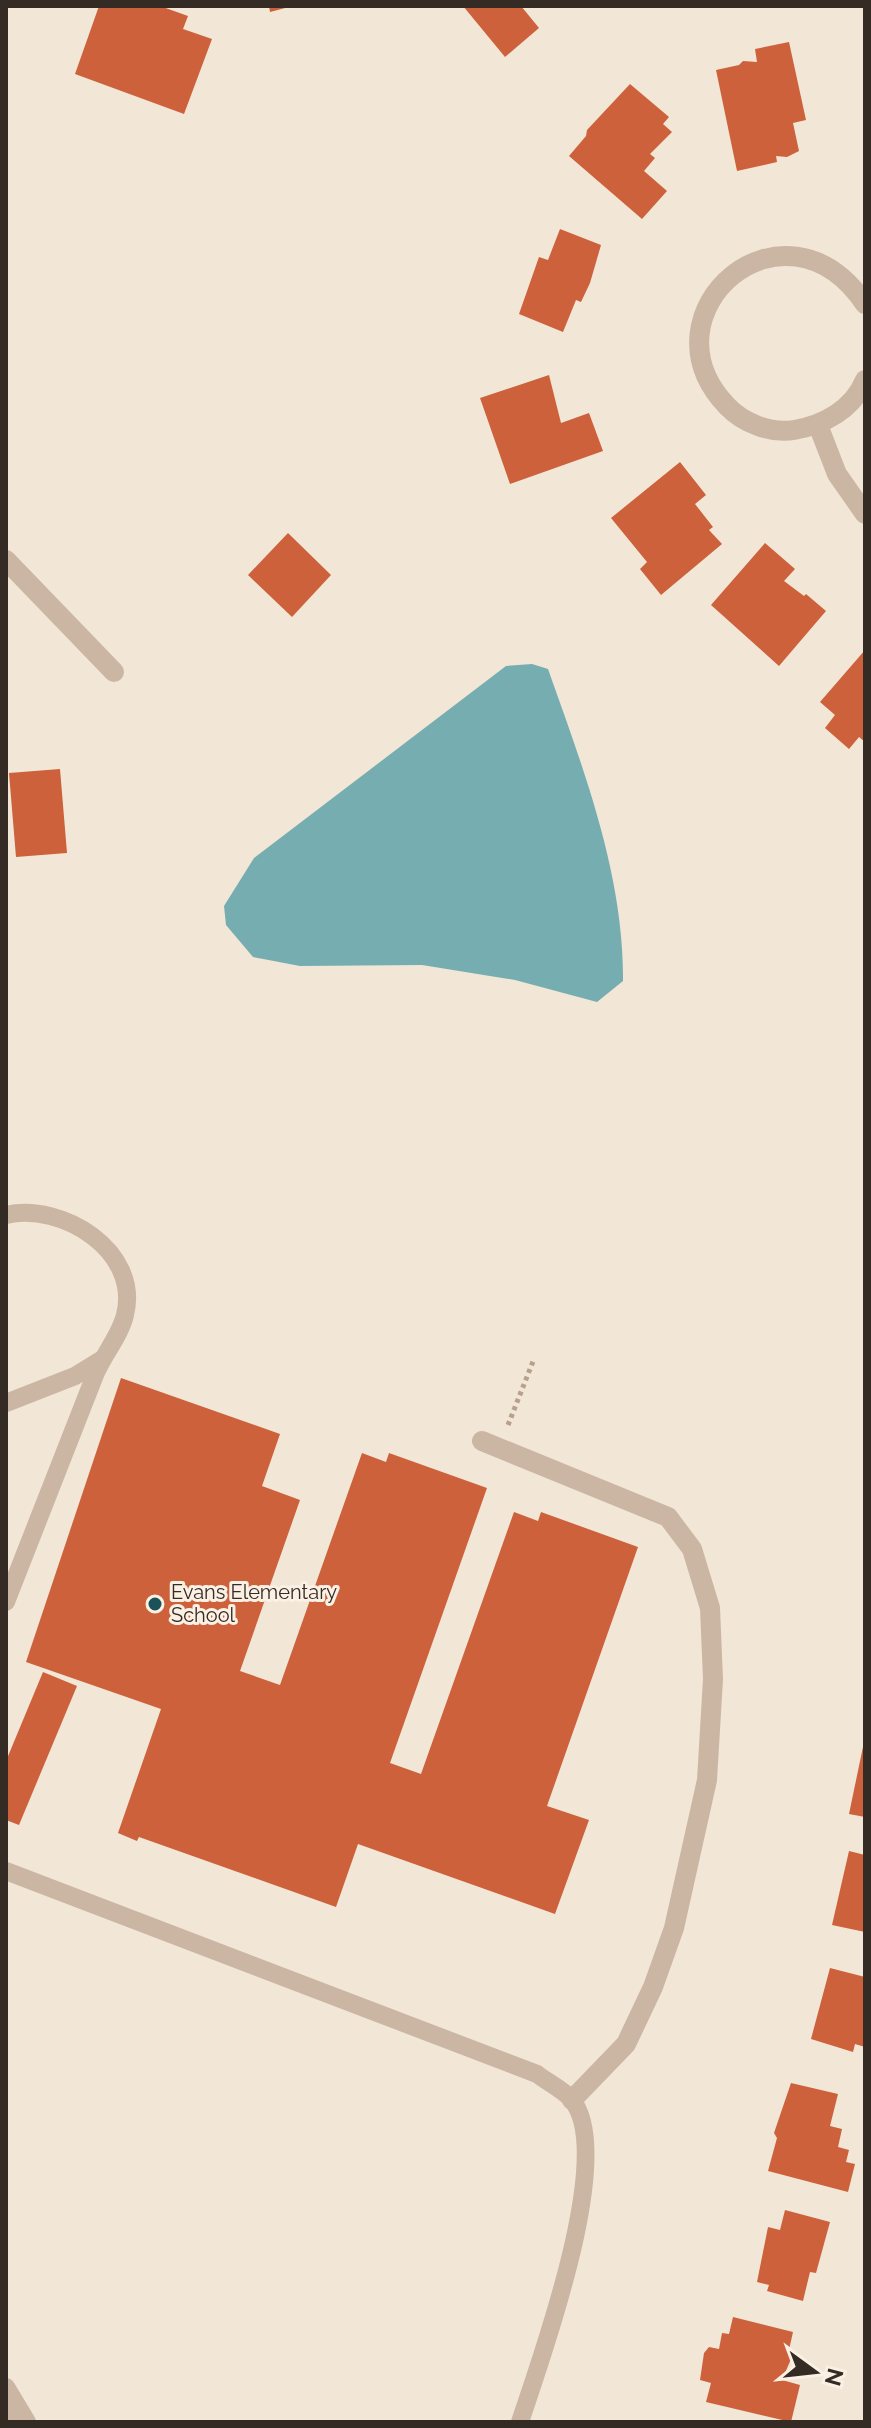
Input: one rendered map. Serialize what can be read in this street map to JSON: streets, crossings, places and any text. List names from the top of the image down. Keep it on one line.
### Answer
{"places":["Evans Elementary School"],"north":"right"}
